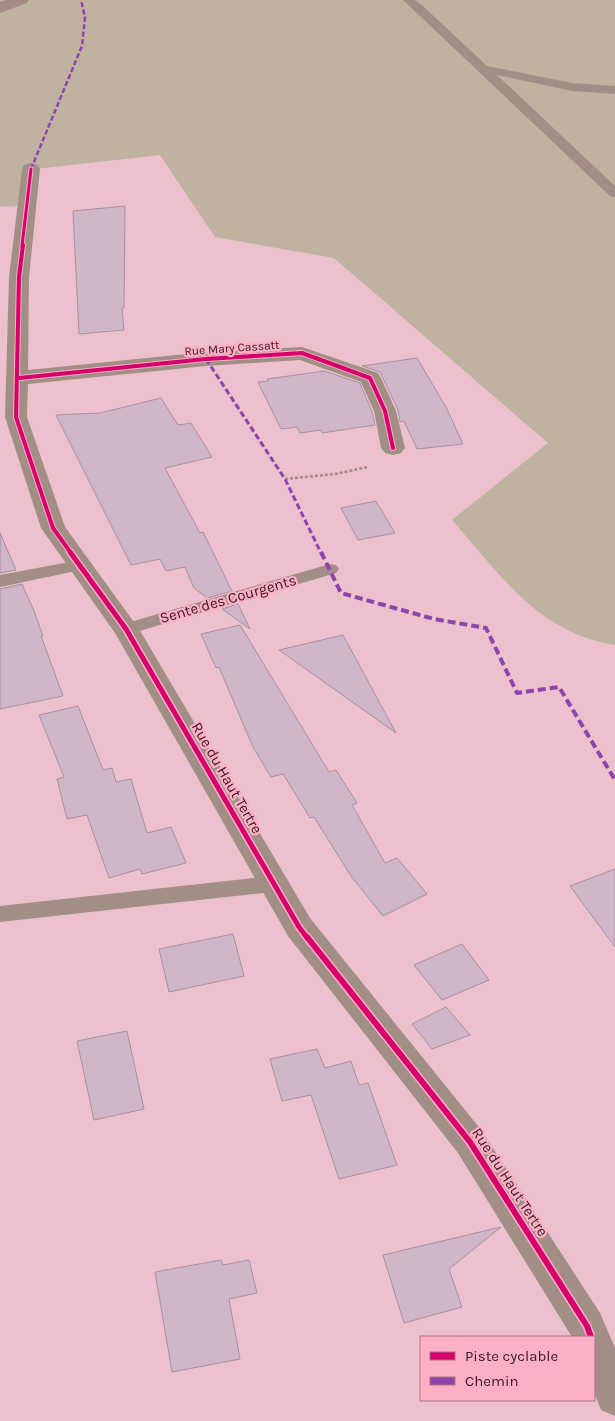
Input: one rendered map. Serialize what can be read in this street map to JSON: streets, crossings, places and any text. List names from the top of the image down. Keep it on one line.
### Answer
{"streets":{"street":["Rue Mary Cassatt","Rue du Haut Tertre"],"lane":["Sente des Courgents"]},"crossings":[["Rue Mary Cassatt","Rue du Haut Tertre"],["Sente des Courgents","Rue du Haut Tertre"]],"legend":["Piste cyclable","Chemin"]}
